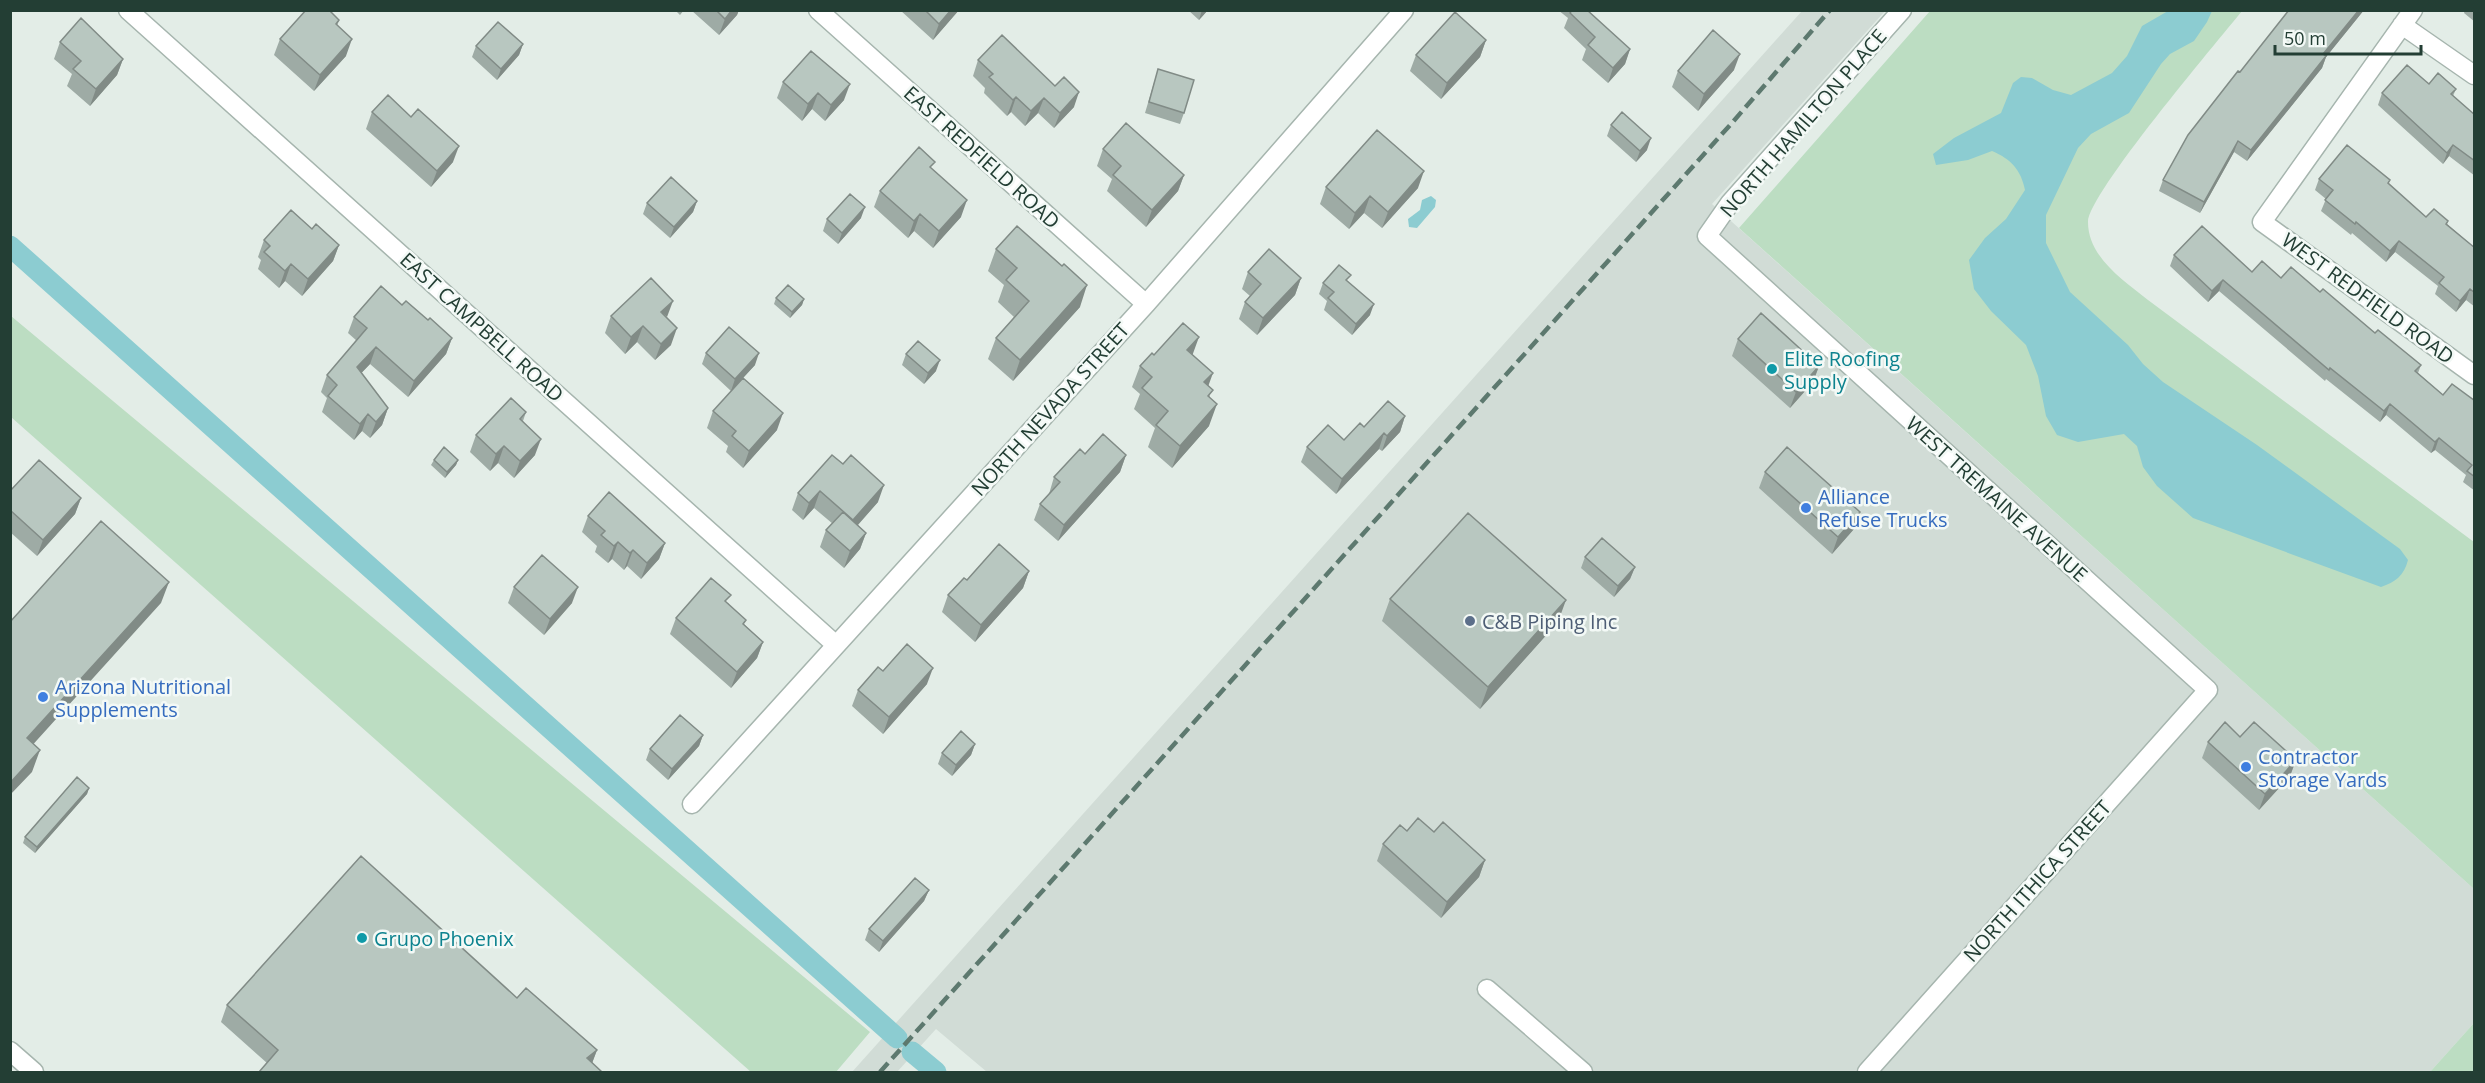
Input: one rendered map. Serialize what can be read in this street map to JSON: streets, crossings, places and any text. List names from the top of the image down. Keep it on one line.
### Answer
{"streets":{"street":["NORTH HAMILTON PLACE","EAST REDFIELD ROAD","WEST REDFIELD ROAD","EAST CAMPBELL ROAD","NORTH NEVADA STREET","WEST TREMAINE AVENUE","NORTH ITHICA STREET"]},"crossings":[["NORTH HAMILTON PLACE","WEST TREMAINE AVENUE"],["EAST REDFIELD ROAD","NORTH NEVADA STREET"],["EAST CAMPBELL ROAD","NORTH NEVADA STREET"],["WEST TREMAINE AVENUE","NORTH ITHICA STREET"]],"places":["Elite Roofing Supply","Alliance Refuse Trucks","C&B Piping Inc","Arizona Nutritional Supplements","Contractor Storage Yards","Grupo Phoenix"],"scale_bar":"50 m"}
